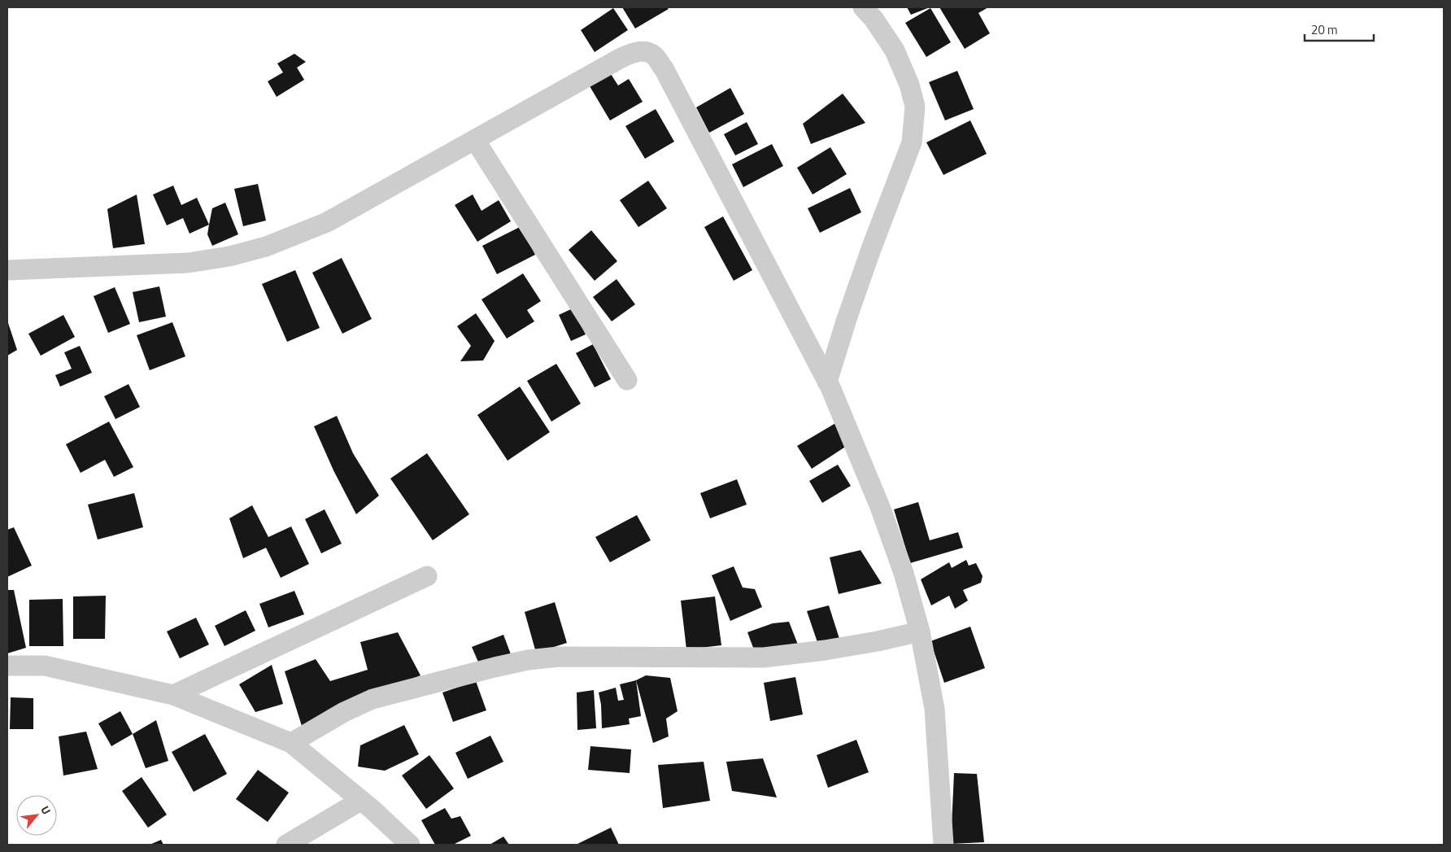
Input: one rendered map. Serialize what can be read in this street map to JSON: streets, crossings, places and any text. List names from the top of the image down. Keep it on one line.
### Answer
{"scale_bar":"20 m","north":"top right"}
